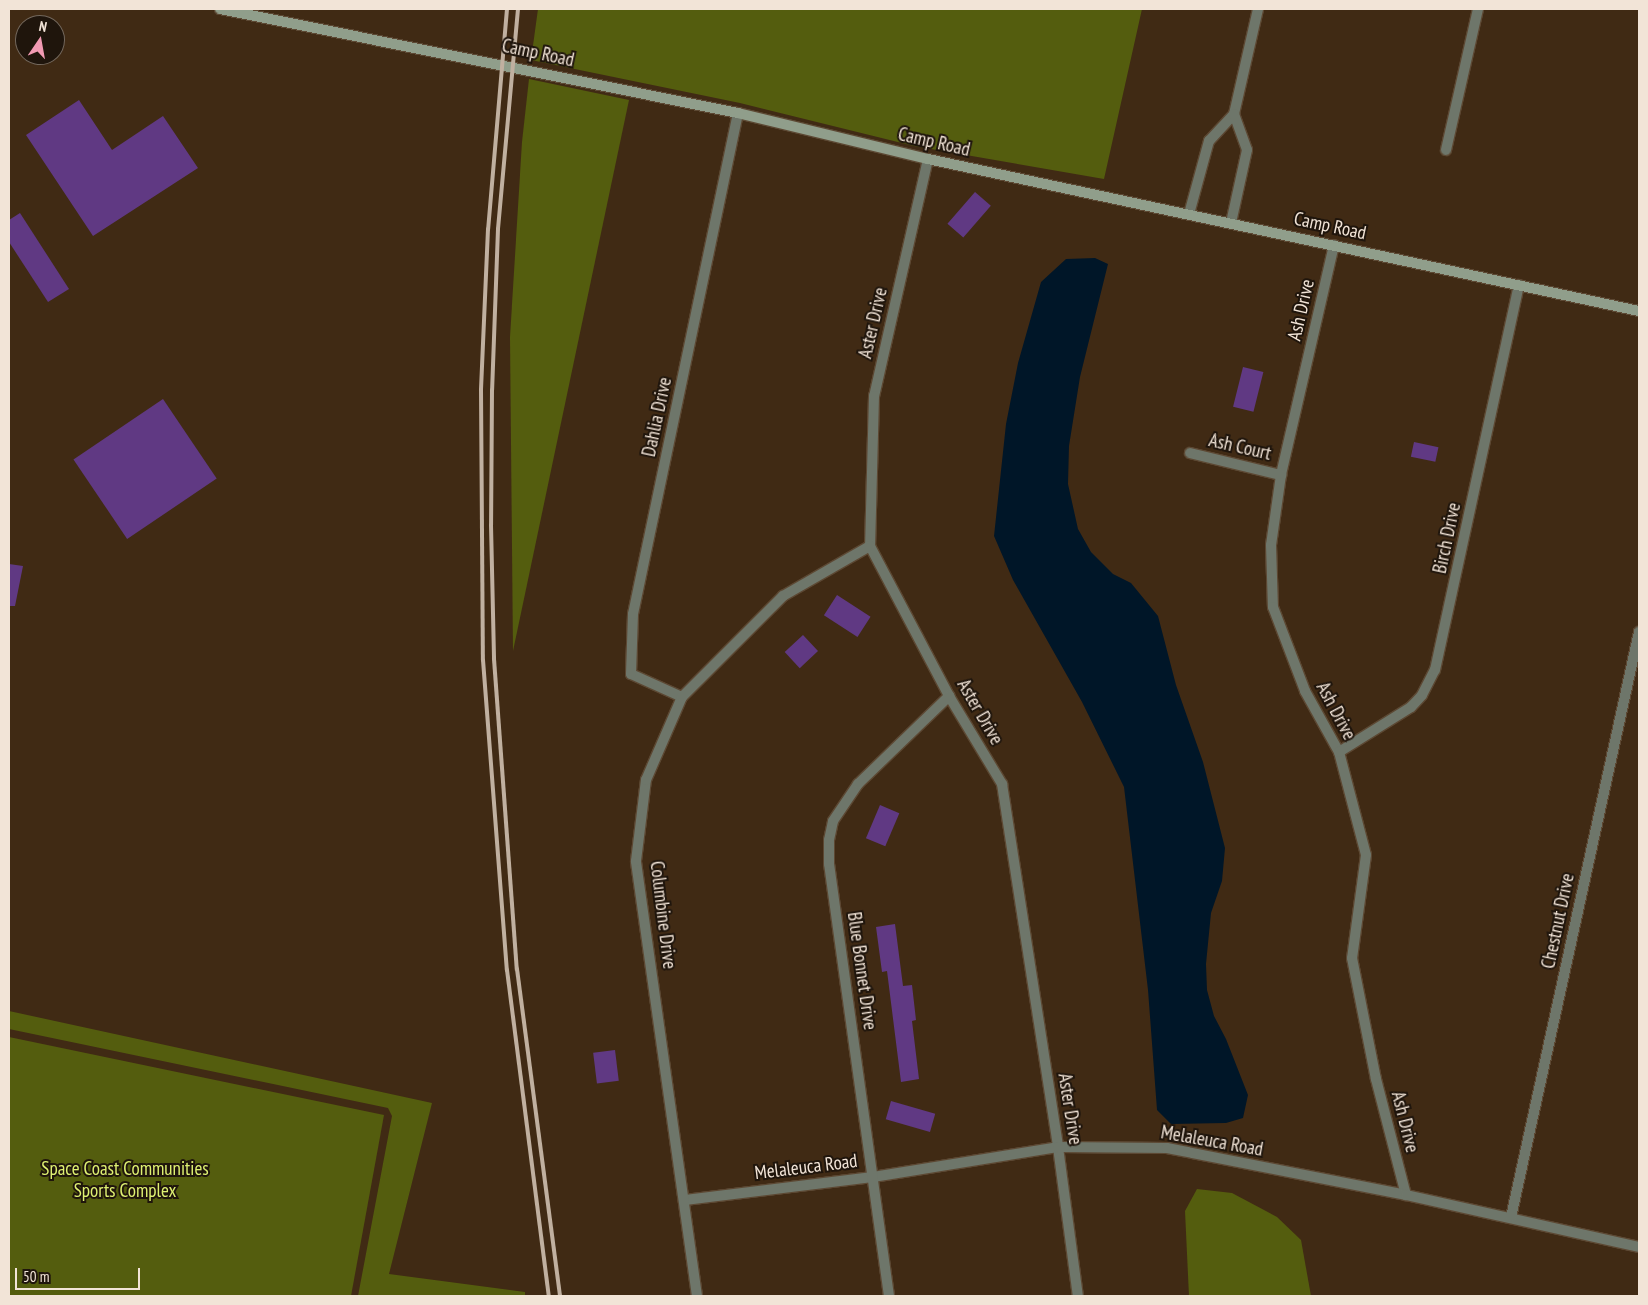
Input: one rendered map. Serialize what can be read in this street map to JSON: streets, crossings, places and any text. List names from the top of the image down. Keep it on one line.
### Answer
{"streets":{"street":["Camp Road","Ash Drive","Aster Drive","Dahlia Drive","Ash Court","Birch Drive","Columbine Drive","Chestnut Drive","Blue Bonnet Drive","Melaleuca Road"]},"crossings":[["Camp Road","Ash Drive"],["Camp Road","Aster Drive"],["Camp Road","Dahlia Drive"],["Camp Road","Birch Drive"],["Ash Drive","Ash Court"],["Ash Drive","Birch Drive"],["Ash Drive","Melaleuca Road"],["Aster Drive","Columbine Drive"],["Aster Drive","Blue Bonnet Drive"],["Aster Drive","Melaleuca Road"],["Dahlia Drive","Columbine Drive"],["Columbine Drive","Melaleuca Road"],["Chestnut Drive","Melaleuca Road"],["Blue Bonnet Drive","Melaleuca Road"]],"parks":["Space Coast Communities Sports Complex"],"scale_bar":"50 m","north":"top"}
